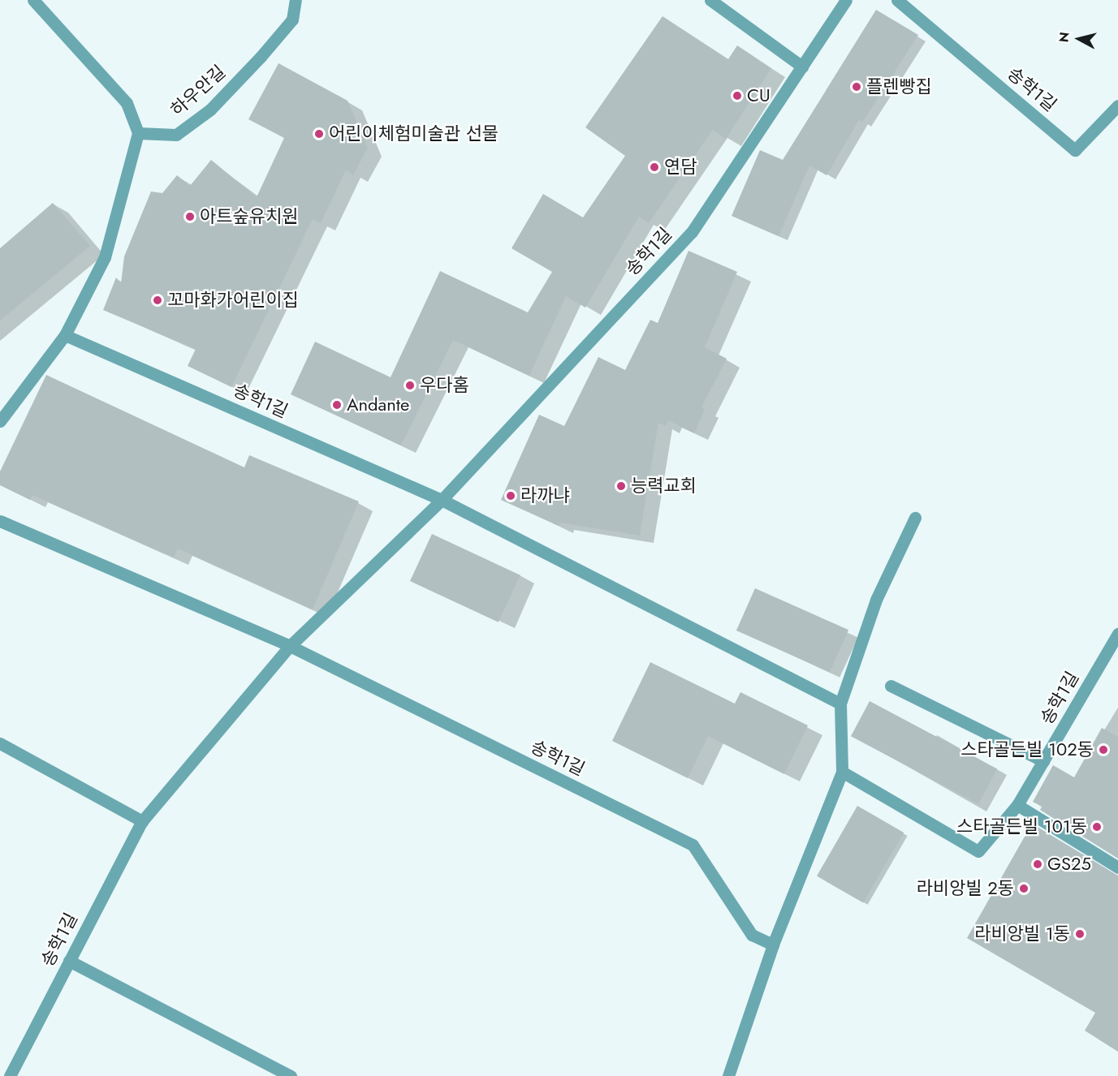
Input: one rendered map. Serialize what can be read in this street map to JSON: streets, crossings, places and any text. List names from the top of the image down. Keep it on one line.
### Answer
{"streets":{"street":["송학1길","하우안길"]},"places":["플렌빵집","CU","어린이체험미술관 선물","연담","아트숲유치원","꼬마화가어린이집","우다홈","Andante","능력교회","라까냐","스타골든빌 102동","스타골든빌 101동","GS25","라비앙빌 2동","라비앙빌 1동"],"north":"left"}
